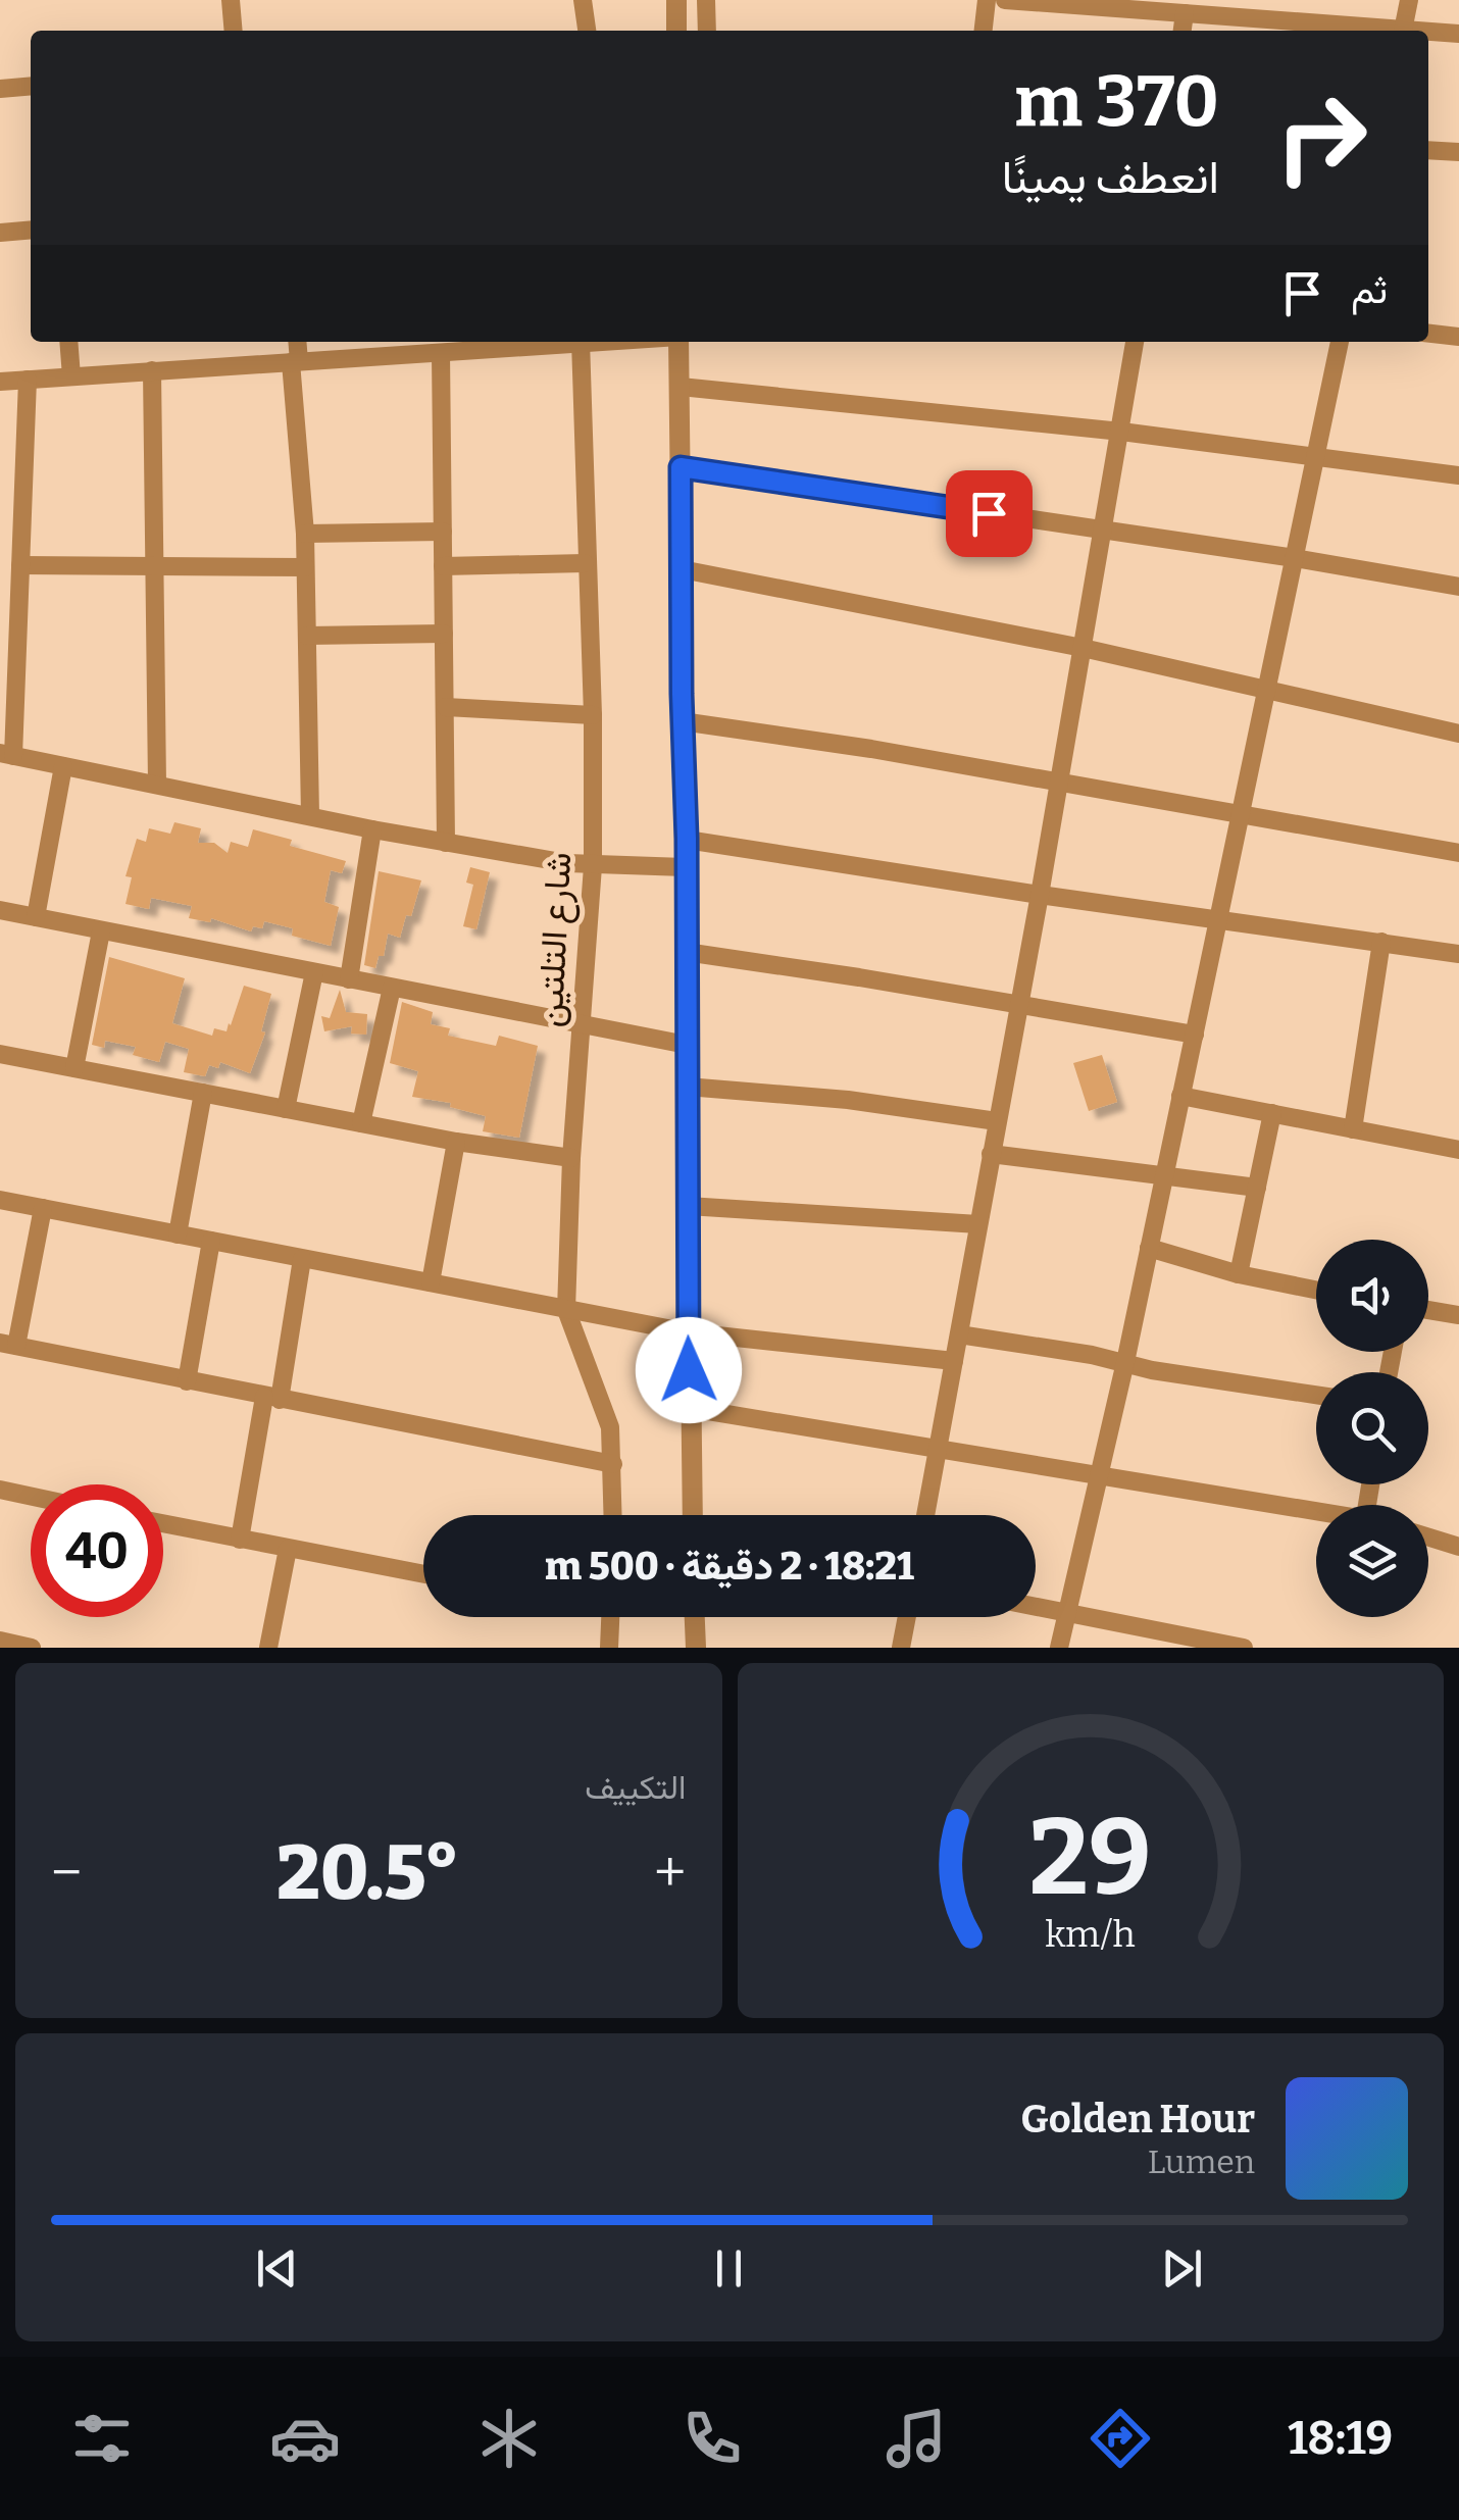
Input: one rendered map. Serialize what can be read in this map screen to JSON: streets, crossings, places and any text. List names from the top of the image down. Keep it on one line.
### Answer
{"streets":{"street":["شارع التلتين"]},"page":{"turn":["370 m","انعطف يمينًا"],"then":"ثم","limit":"40","trip":"18:21 · 2 دقيقة · 500 m","tile":"التكييف","heat":["−","20.5°","+"],"song":["Golden Hour","Lumen"],"tabs":"18:19","gauge":["29","km/h"]}}
